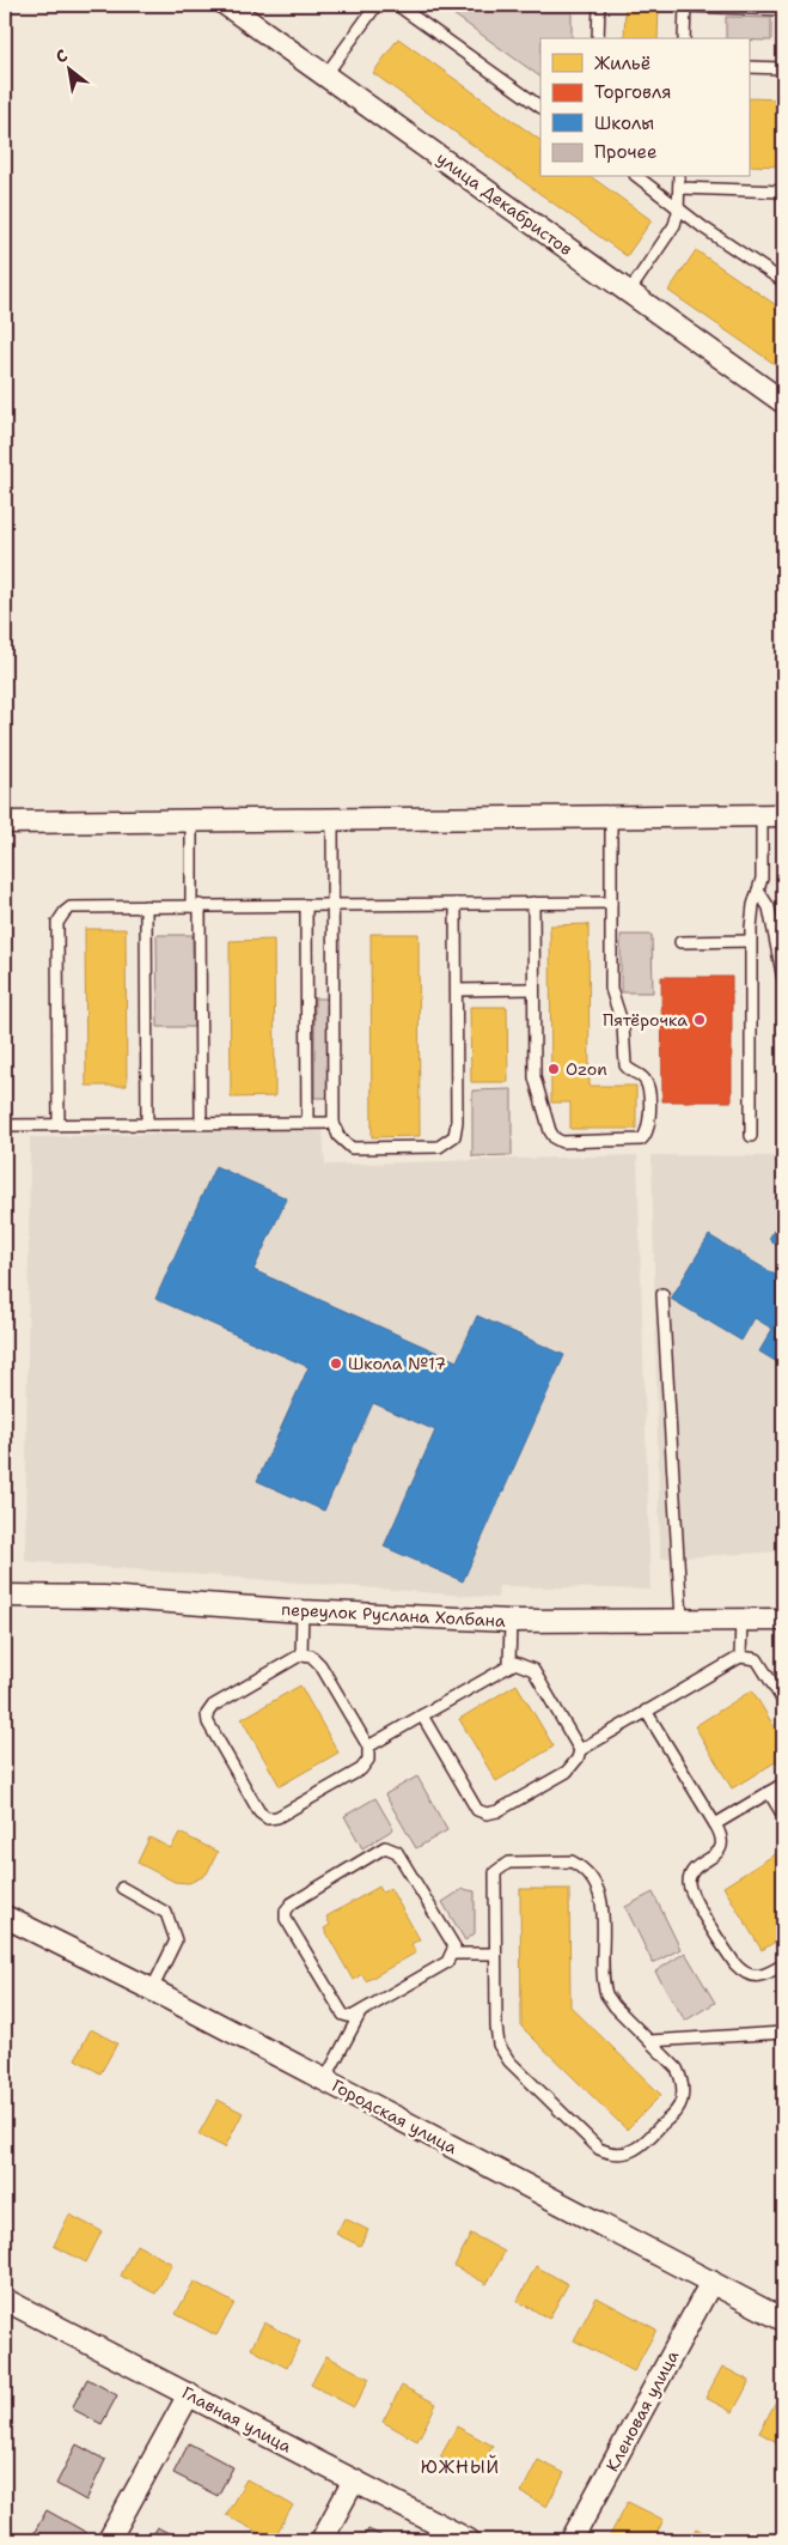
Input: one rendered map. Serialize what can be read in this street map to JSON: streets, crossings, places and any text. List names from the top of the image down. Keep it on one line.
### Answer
{"streets":{"street":["улица Декабристов","переулок Руслана Холбана","Городская улица","Кленовая улица","Главная улица"]},"crossings":[["Городская улица","Кленовая улица"]],"districts":["ЮЖНЫЙ"],"places":["Пятёрочка","Ozon","Школа №17"],"legend":["Жильё","Торговля","Школы","Прочее"],"north":"top left"}
